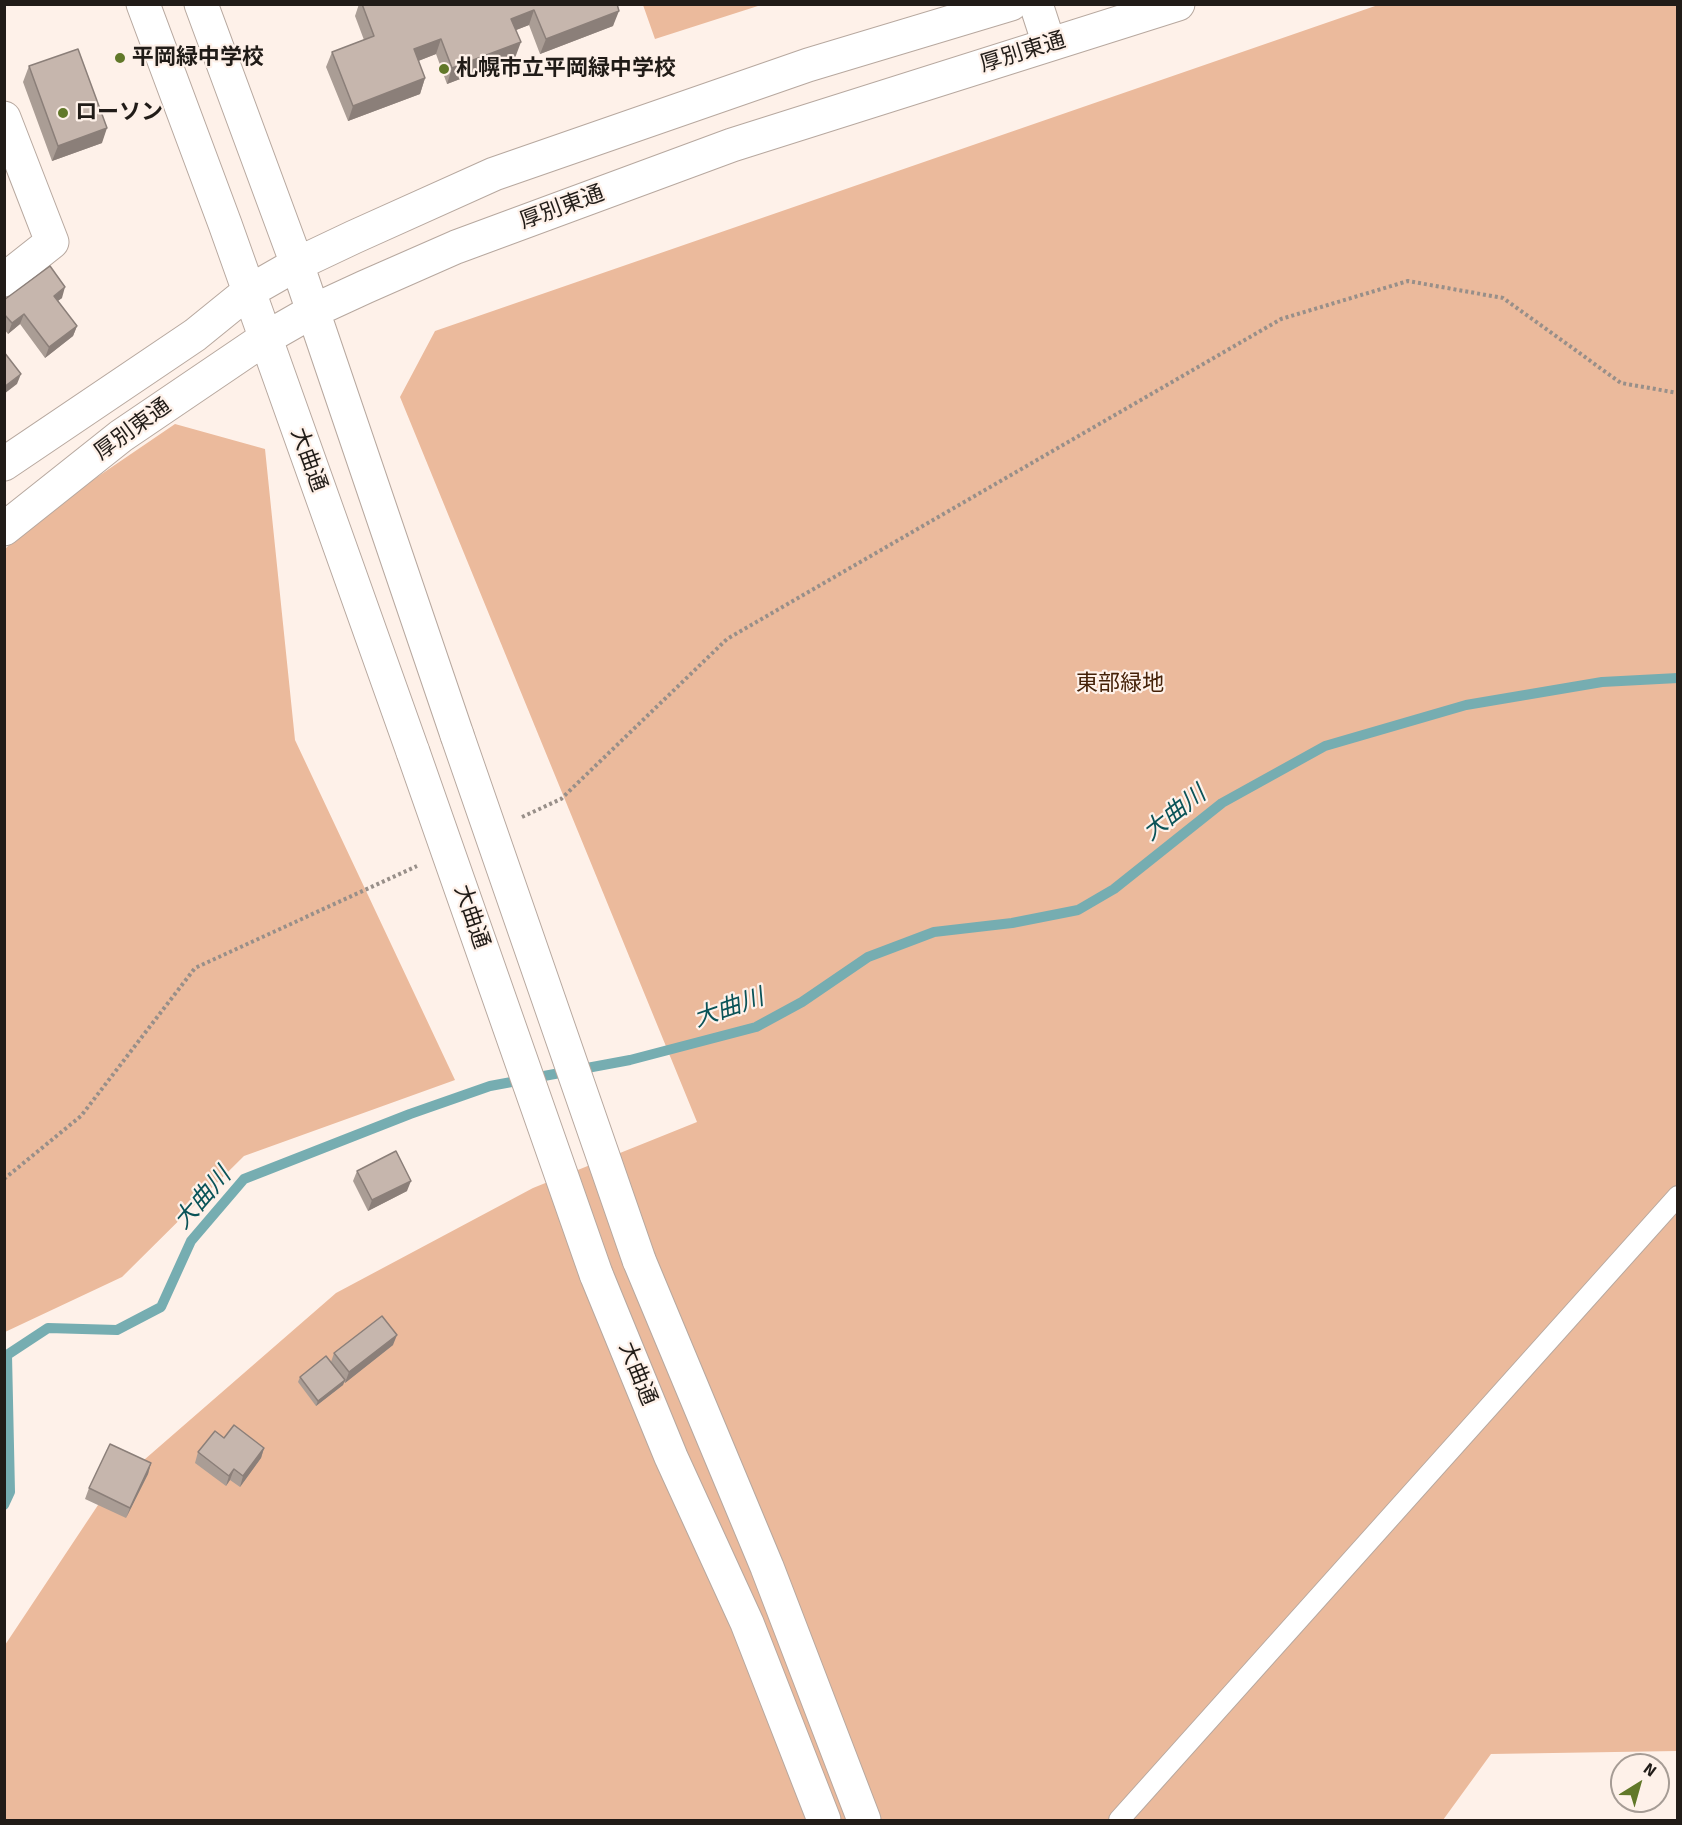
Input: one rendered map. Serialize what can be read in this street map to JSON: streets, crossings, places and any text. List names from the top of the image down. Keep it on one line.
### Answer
{"streets":{"street":["厚別東通","大曲通"]},"crossings":[["厚別東通","大曲通"]],"water":["大曲川"],"parks":["東部緑地"],"places":["平岡緑中学校","札幌市立平岡緑中学校","ローソン"],"north":"top right"}
